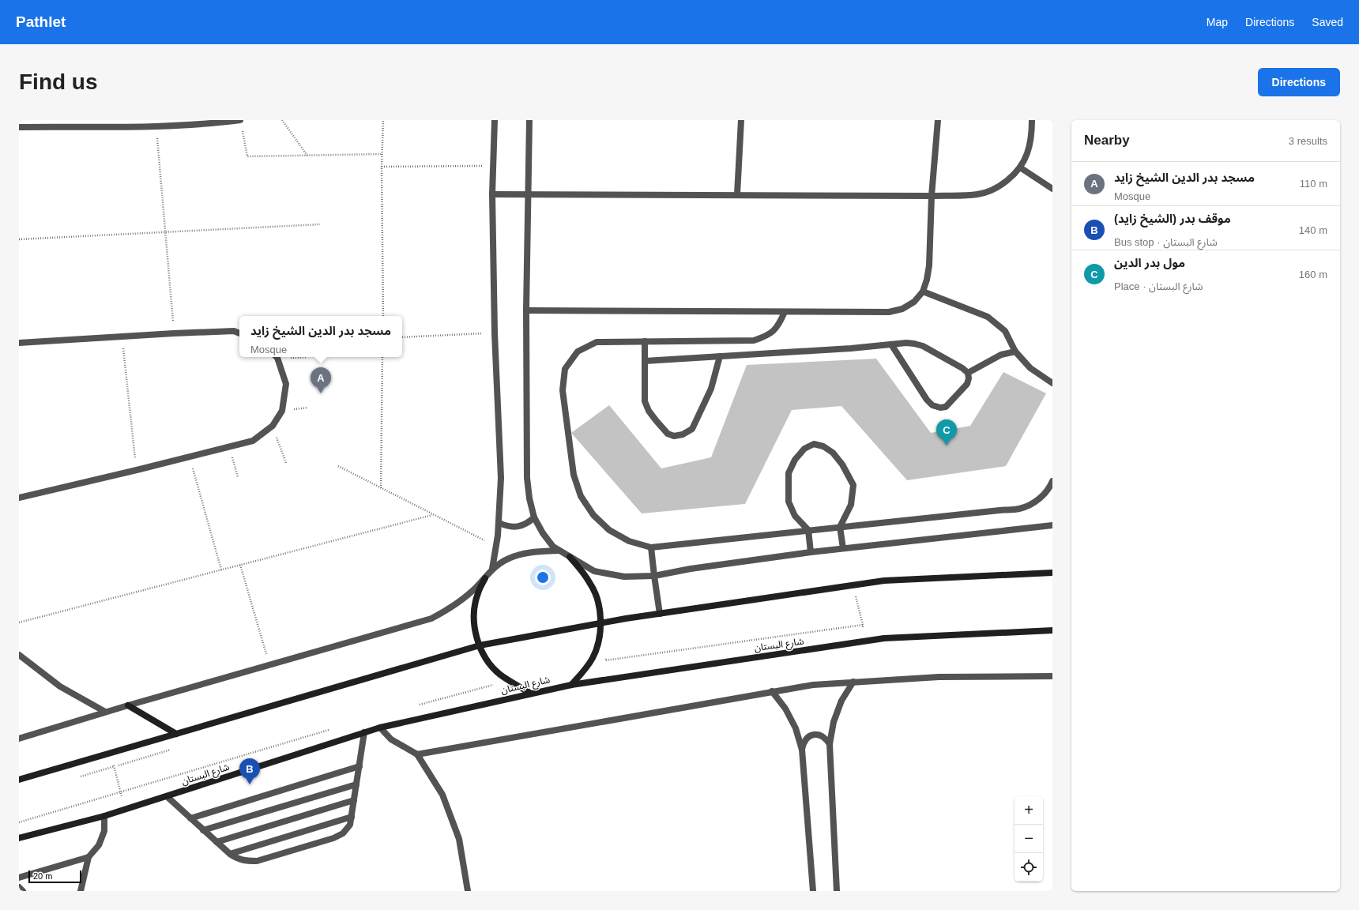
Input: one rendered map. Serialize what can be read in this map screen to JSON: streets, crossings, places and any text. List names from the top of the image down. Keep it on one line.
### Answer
{"streets":{"street":["شارع البستان"]},"scale_bar":"20 m","page":{"header":"Pathlet","nav":["Map","Directions","Saved"],"buttons":"Directions","title":"Find us","heading":["Nearby","3 results"],"list":[{"mark":"A","name":"مسجد بدر الدين الشيخ زايد","note":"Mosque","value":"110 m"},{"mark":"B","name":"موقف بدر (الشيخ زايد)","note":"Bus stop · شارع البستان","value":"140 m"},{"mark":"C","name":"مول بدر الدين","note":"Place · شارع البستان","value":"160 m"}],"popup":["مسجد بدر الدين الشيخ زايد","Mosque"],"pins":["A","C","B"],"map_buttons":["+","−"],"scale":"20 m"}}
